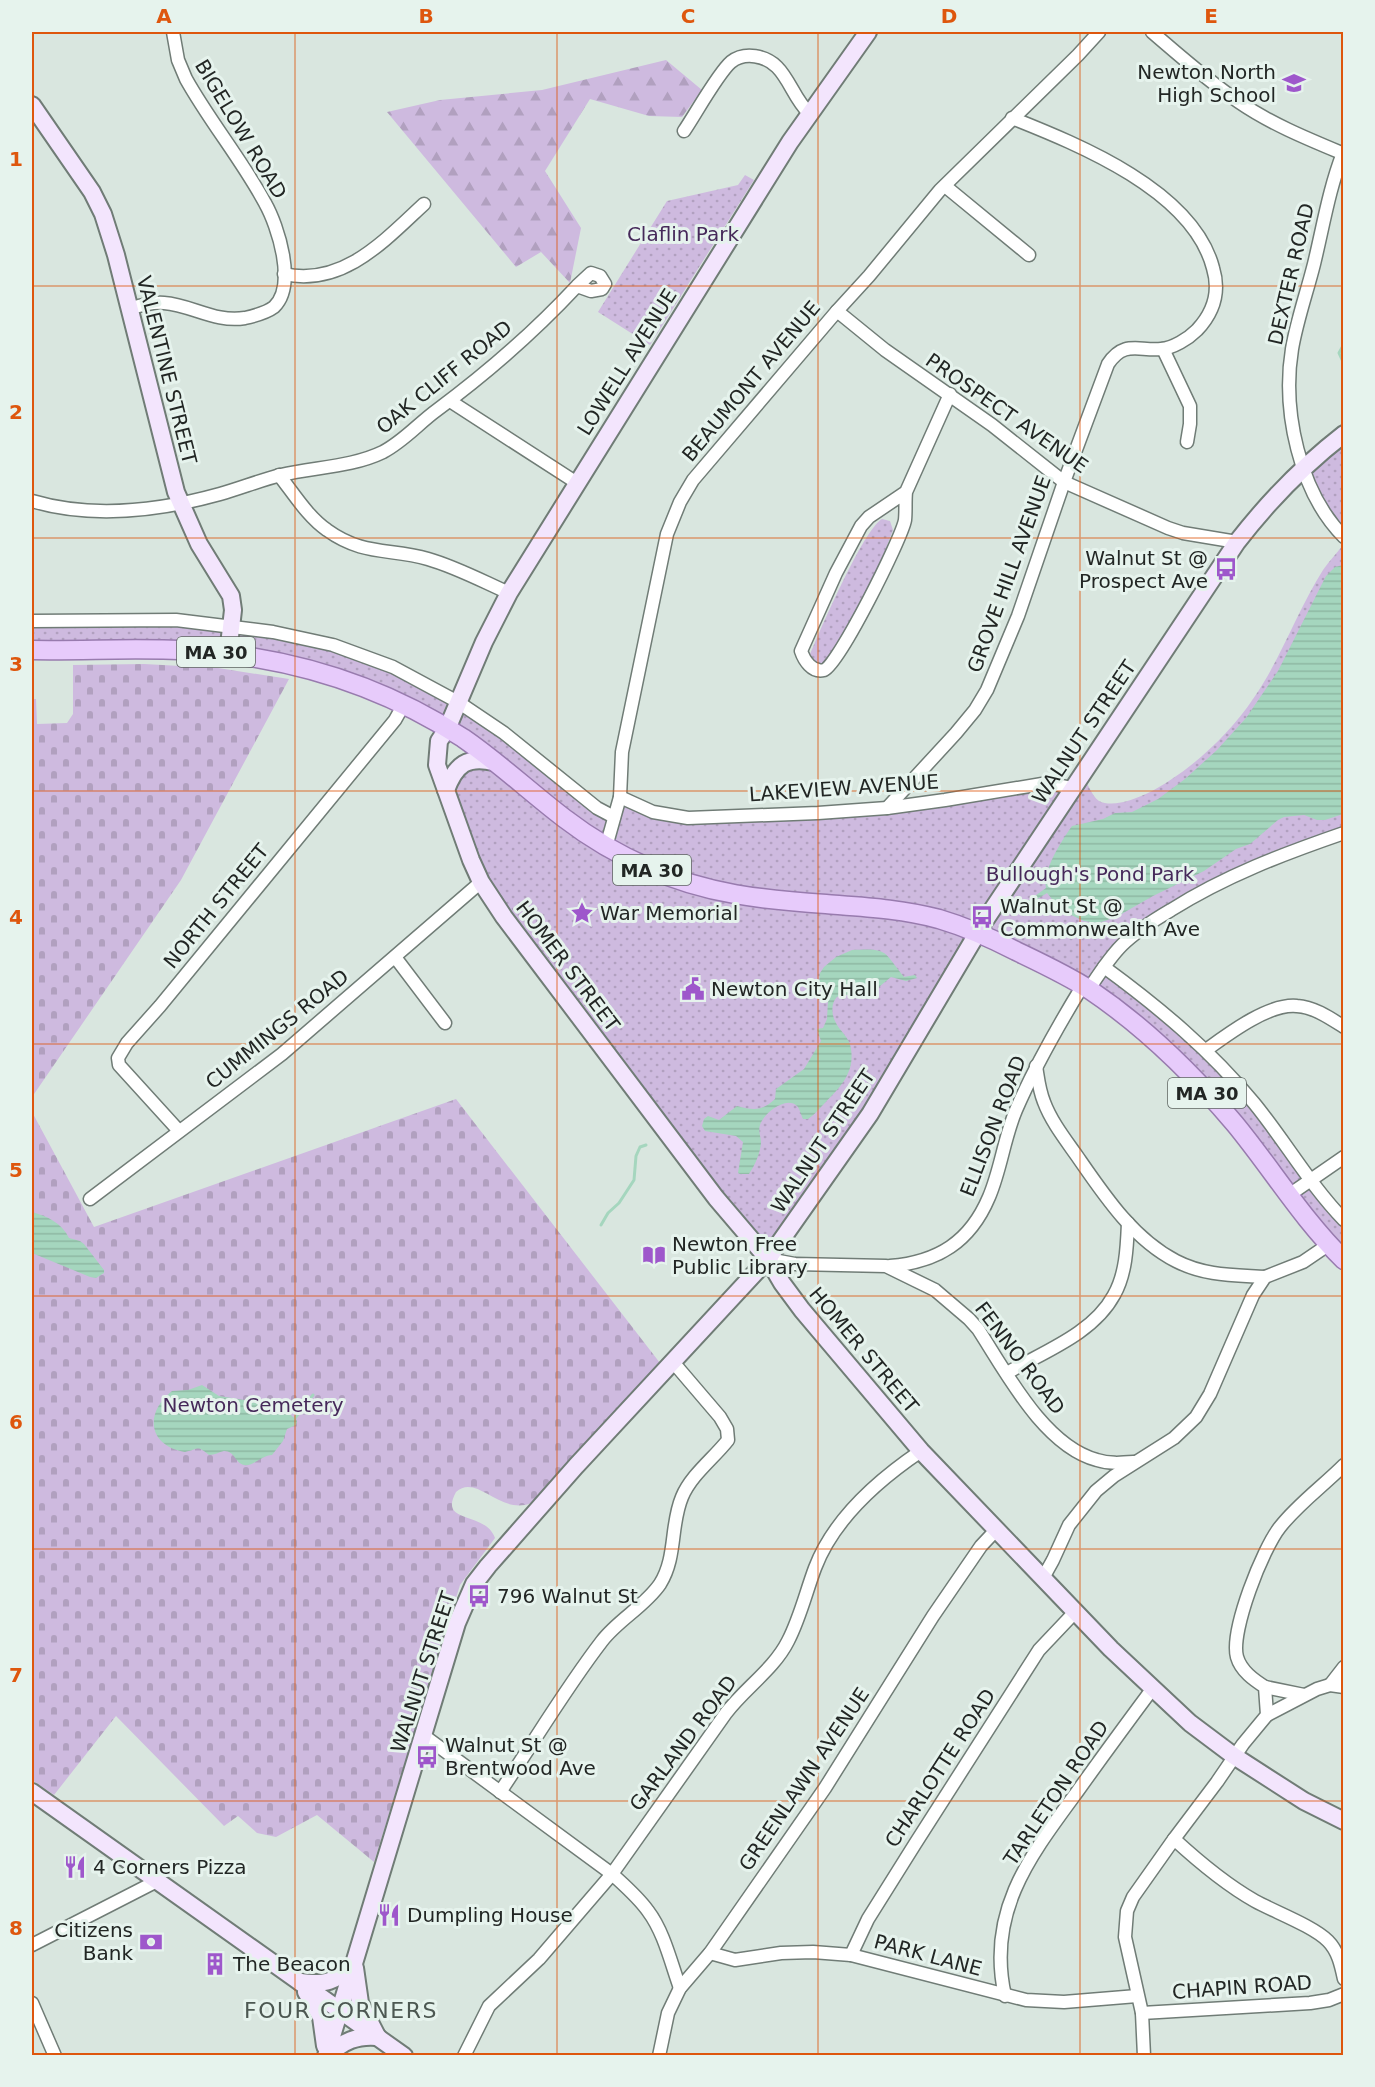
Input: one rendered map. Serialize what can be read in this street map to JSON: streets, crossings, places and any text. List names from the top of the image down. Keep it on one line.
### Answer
{"streets":{"main road":["MA 30"],"street":["BIGELOW ROAD","DEXTER ROAD","LOWELL AVENUE","VALENTINE STREET","OAK CLIFF ROAD","BEAUMONT AVENUE","PROSPECT AVENUE","GROVE HILL AVENUE","WALNUT STREET","LAKEVIEW AVENUE","NORTH STREET","HOMER STREET","CUMMINGS ROAD","ELLISON ROAD","FENNO ROAD","GARLAND ROAD","CHARLOTTE ROAD","GREENLAWN AVENUE","TARLETON ROAD","PARK LANE","CHAPIN ROAD"]},"crossings":[["BIGELOW ROAD","VALENTINE STREET"],["DEXTER ROAD","WALNUT STREET"],["LOWELL AVENUE","MA 30"],["LOWELL AVENUE","HOMER STREET"],["VALENTINE STREET","OAK CLIFF ROAD"],["VALENTINE STREET","MA 30"],["BEAUMONT AVENUE","PROSPECT AVENUE"],["BEAUMONT AVENUE","MA 30"],["BEAUMONT AVENUE","LAKEVIEW AVENUE"],["PROSPECT AVENUE","GROVE HILL AVENUE"],["PROSPECT AVENUE","WALNUT STREET"],["GROVE HILL AVENUE","LAKEVIEW AVENUE"],["MA 30","WALNUT STREET"],["MA 30","NORTH STREET"],["MA 30","HOMER STREET"],["MA 30","ELLISON ROAD"],["WALNUT STREET","LAKEVIEW AVENUE"],["WALNUT STREET","HOMER STREET"],["WALNUT STREET","FENNO ROAD"],["NORTH STREET","CUMMINGS ROAD"],["HOMER STREET","CUMMINGS ROAD"],["HOMER STREET","FENNO ROAD"],["HOMER STREET","GARLAND ROAD"],["HOMER STREET","CHARLOTTE ROAD"],["HOMER STREET","GREENLAWN AVENUE"],["HOMER STREET","TARLETON ROAD"],["ELLISON ROAD","FENNO ROAD"],["CHARLOTTE ROAD","PARK LANE"],["GREENLAWN AVENUE","PARK LANE"],["TARLETON ROAD","PARK LANE"]],"districts":["FOUR CORNERS"],"parks":["Claflin Park","Bullough's Pond Park","Newton Cemetery"],"places":{"school or university":["Newton North High School"],"bus stop":["Walnut St @ Prospect Ave","Walnut St @ Commonwealth Ave","796 Walnut St","Walnut St @ Brentwood Ave"],"place":["War Memorial"],"public building":["Newton City Hall"],"library":["Newton Free Public Library"],"restaurant":["4 Corners Pizza","Dumpling House"],"bank":["Citizens Bank"],"building":["The Beacon"]},"grid":{"columns":["A","B","C","D","E"],"rows":["1","2","3","4","5","6","7","8"]}}
